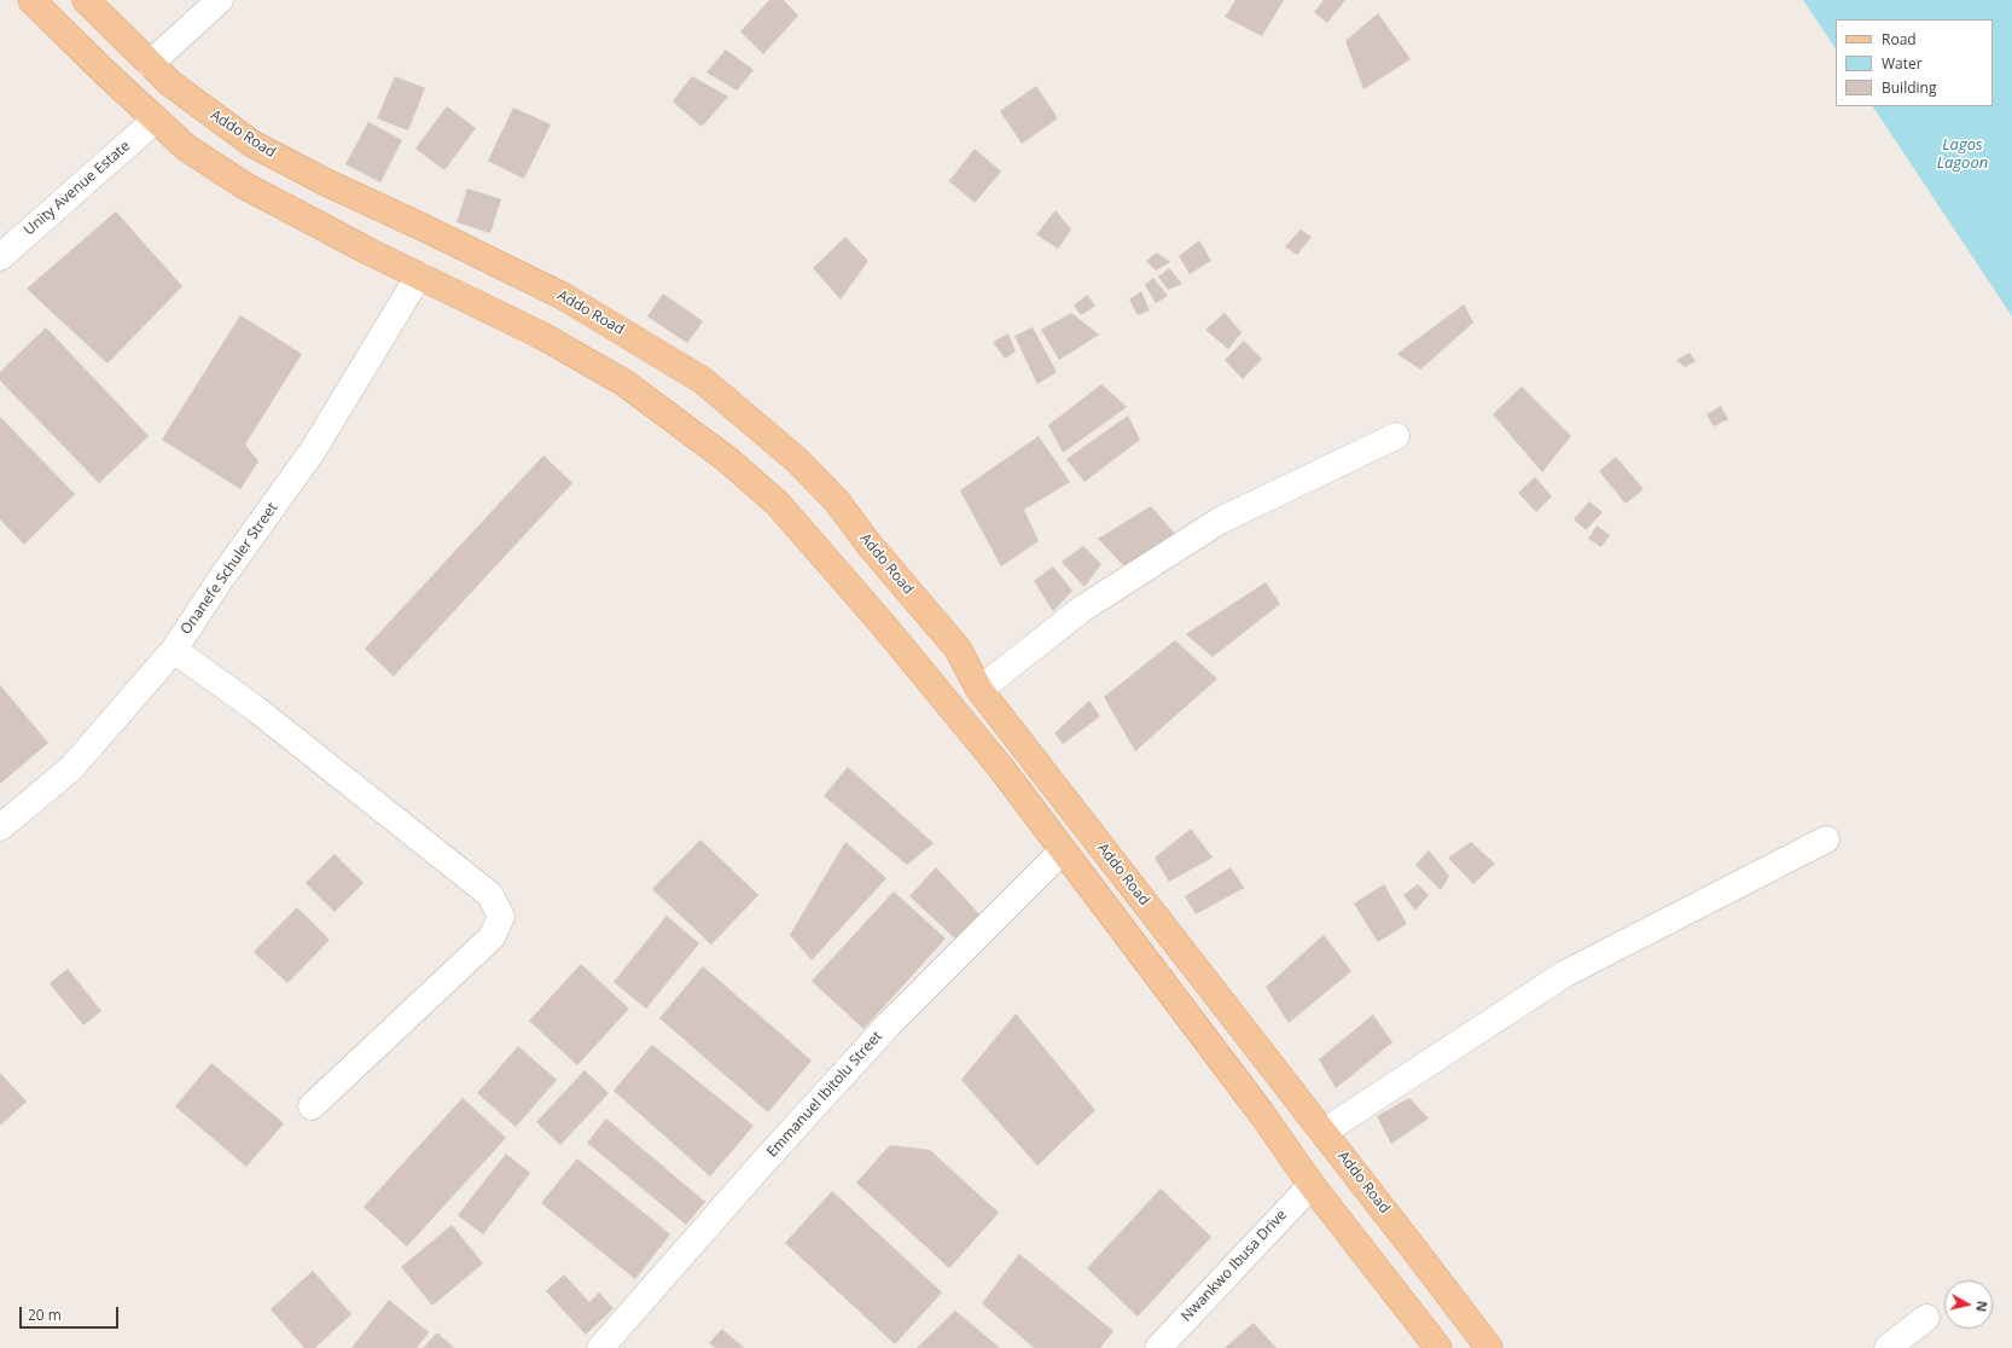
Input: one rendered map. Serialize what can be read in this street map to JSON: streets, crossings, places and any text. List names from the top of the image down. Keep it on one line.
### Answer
{"streets":{"main road":["Addo Road"],"street":["Unity Avenue Estate","Onanefe Schuler Street","Emmanuel Ibitolu Street","Nwankwo Ibusa Drive"]},"water":["Lagos Lagoon"],"legend":["Road","Water","Building"],"scale_bar":"20 m","north":"right"}
